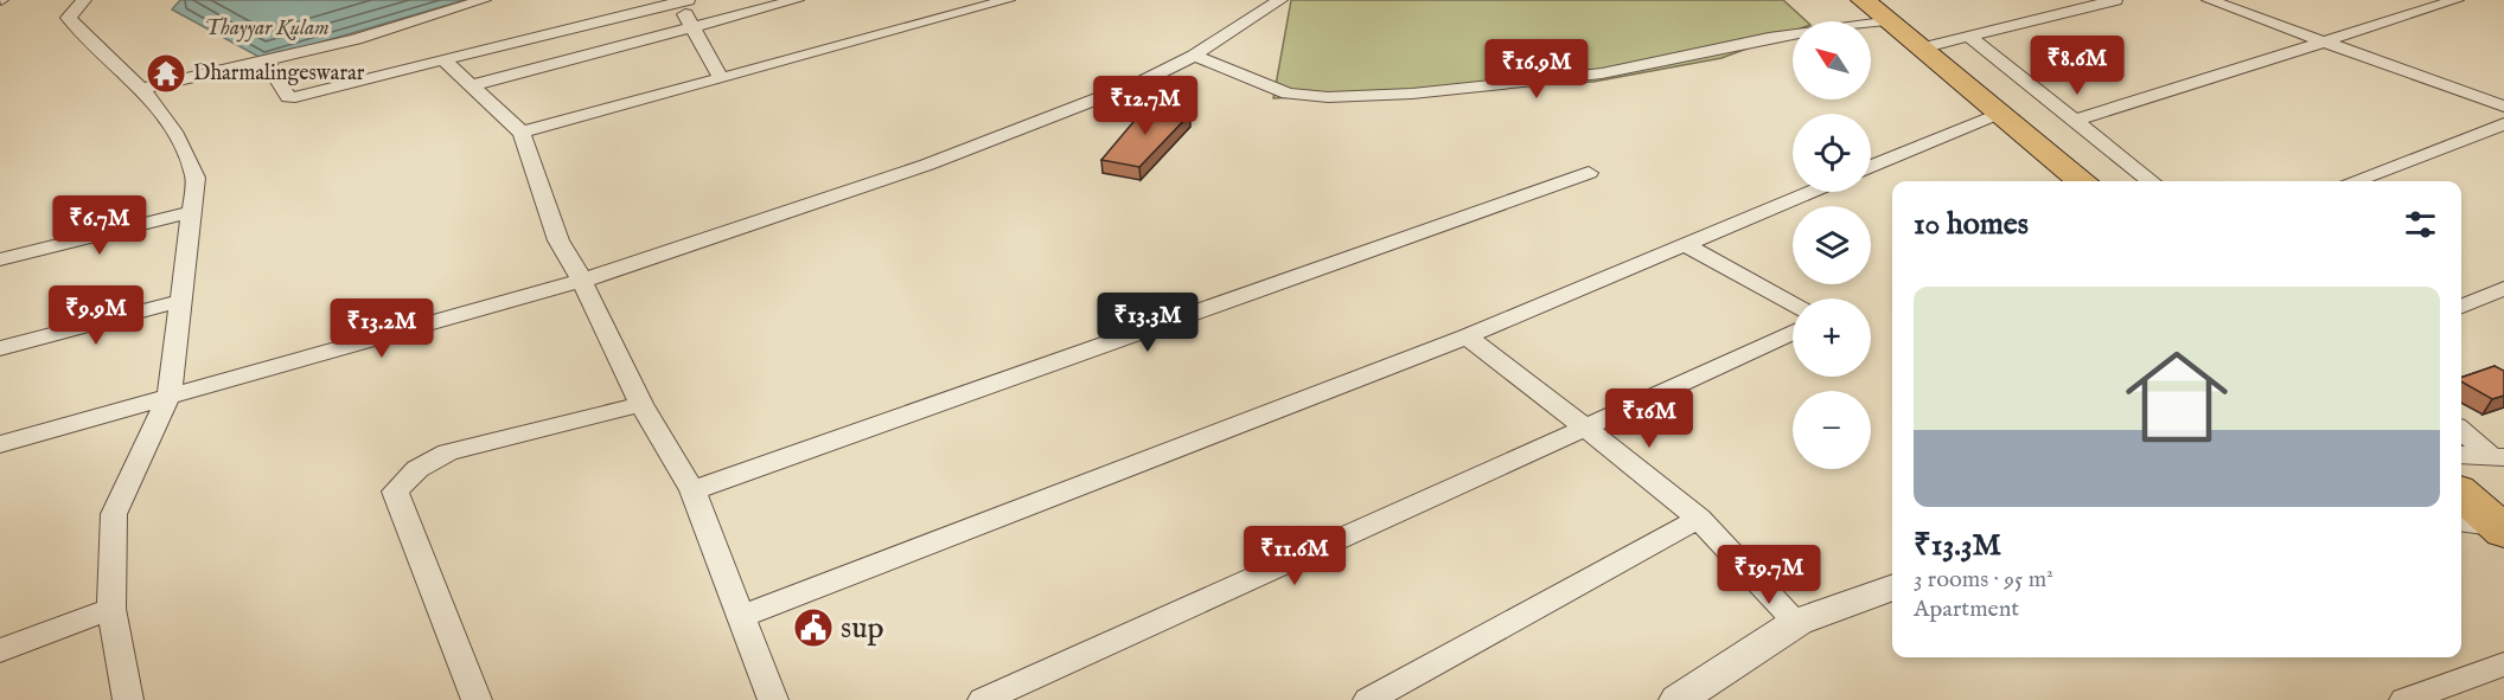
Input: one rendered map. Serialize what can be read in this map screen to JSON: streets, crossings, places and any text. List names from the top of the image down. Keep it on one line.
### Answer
{"water":["Thayyar Kulam"],"places":{"temple":["Dharmalingeswarar"],"public building":["sup"]},"north":"top left","page":{"map_buttons":["+","−"],"price":["₹8.6M","₹16.9M","₹12.7M","₹6.7M","₹9.9M","₹13.3M","₹13.2M","₹16M","₹11.6M","₹19.7M"],"heading":"10 homes","list":[{"name":"₹13.3M","note":"3 rooms · 95 m² · Apartment"}]}}
